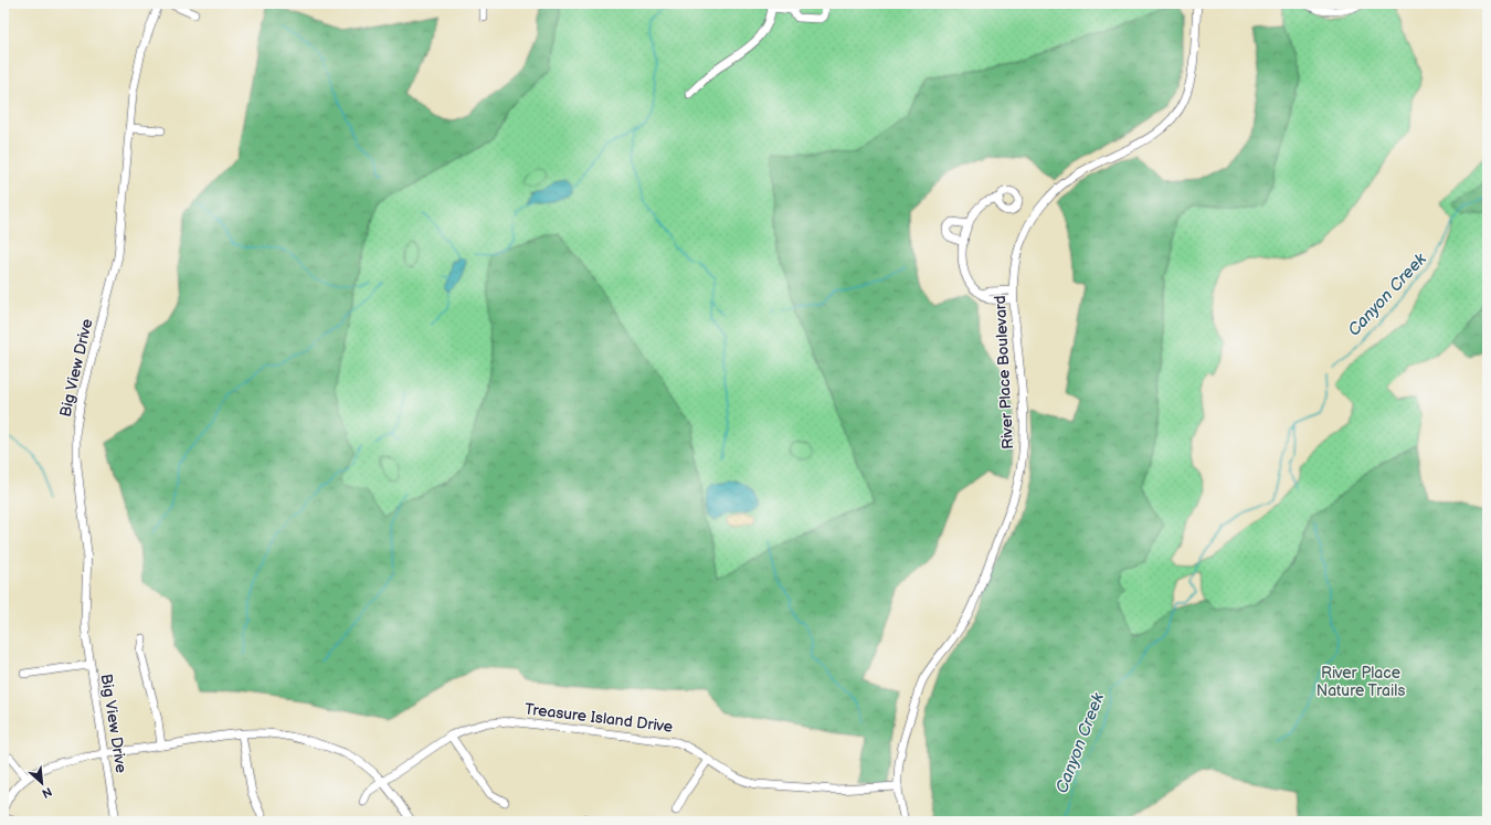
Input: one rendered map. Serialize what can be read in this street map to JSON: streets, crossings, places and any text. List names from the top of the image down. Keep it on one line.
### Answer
{"streets":{"street":["Big View Drive","River Place Boulevard","Treasure Island Drive"]},"crossings":[["River Place Boulevard","Treasure Island Drive"]],"water":["Canyon Creek"],"parks":["River Place Nature Trails"],"north":"bottom right"}
